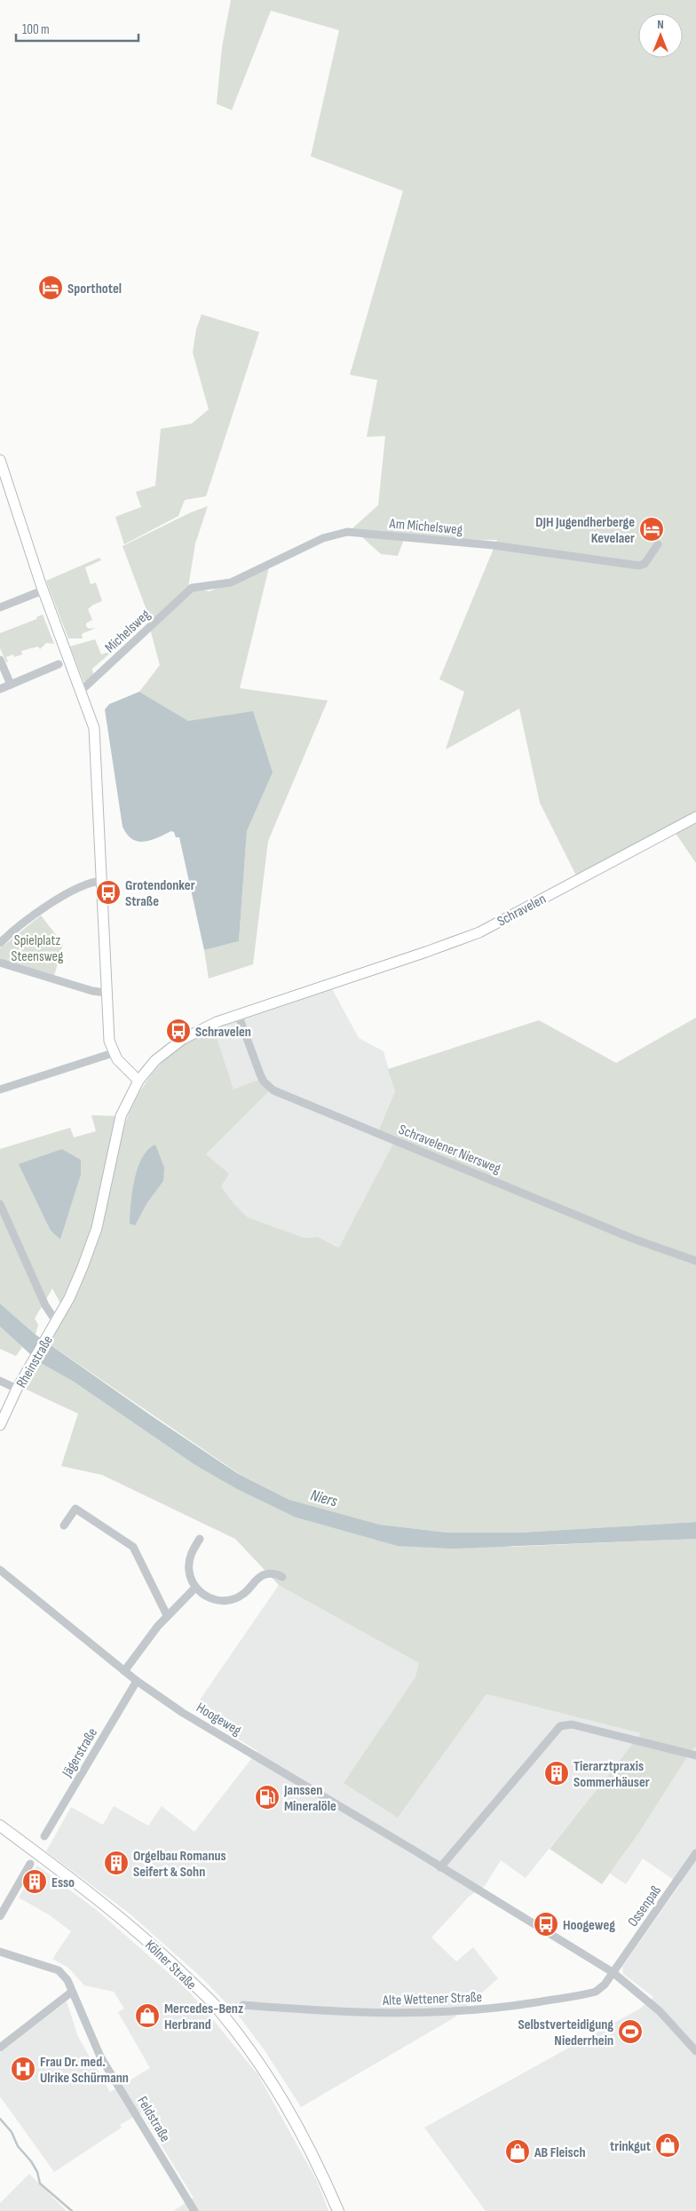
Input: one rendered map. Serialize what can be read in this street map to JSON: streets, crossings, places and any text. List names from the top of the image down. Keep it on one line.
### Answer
{"streets":{"main road":["Schravelen","Rheinstraße","Kölner Straße"],"street":["Am Michelsweg","Michelsweg","Schravelener Niersweg","Hoogeweg","Jägerstraße","Ossenpaß","Alte Wettener Straße","Feldstraße"]},"crossings":[["Am Michelsweg","Michelsweg"],["Schravelen","Schravelener Niersweg"],["Schravelen","Rheinstraße"],["Hoogeweg","Jägerstraße"],["Hoogeweg","Ossenpaß"],["Hoogeweg","Alte Wettener Straße"],["Ossenpaß","Alte Wettener Straße"]],"water":["Niers"],"parks":["Spielplatz Steensweg"],"places":{"hotel":["Sporthotel","DJH Jugendherberge Kevelaer"],"bus stop":["Grotendonker Straße","Schravelen","Hoogeweg"],"building":["Tierarztpraxis Sommerhäuser","Orgelbau Romanus Seifert & Sohn","Esso"],"fuel station":["Janssen Mineralöle"],"shop":["Mercedes-Benz Herbrand","trinkgut","AB Fleisch"],"sports":["Selbstverteidigung Niederrhein"],"hospital":["Frau Dr. med. Ulrike Schürmann"]},"scale_bar":"100 m","north":"top"}
